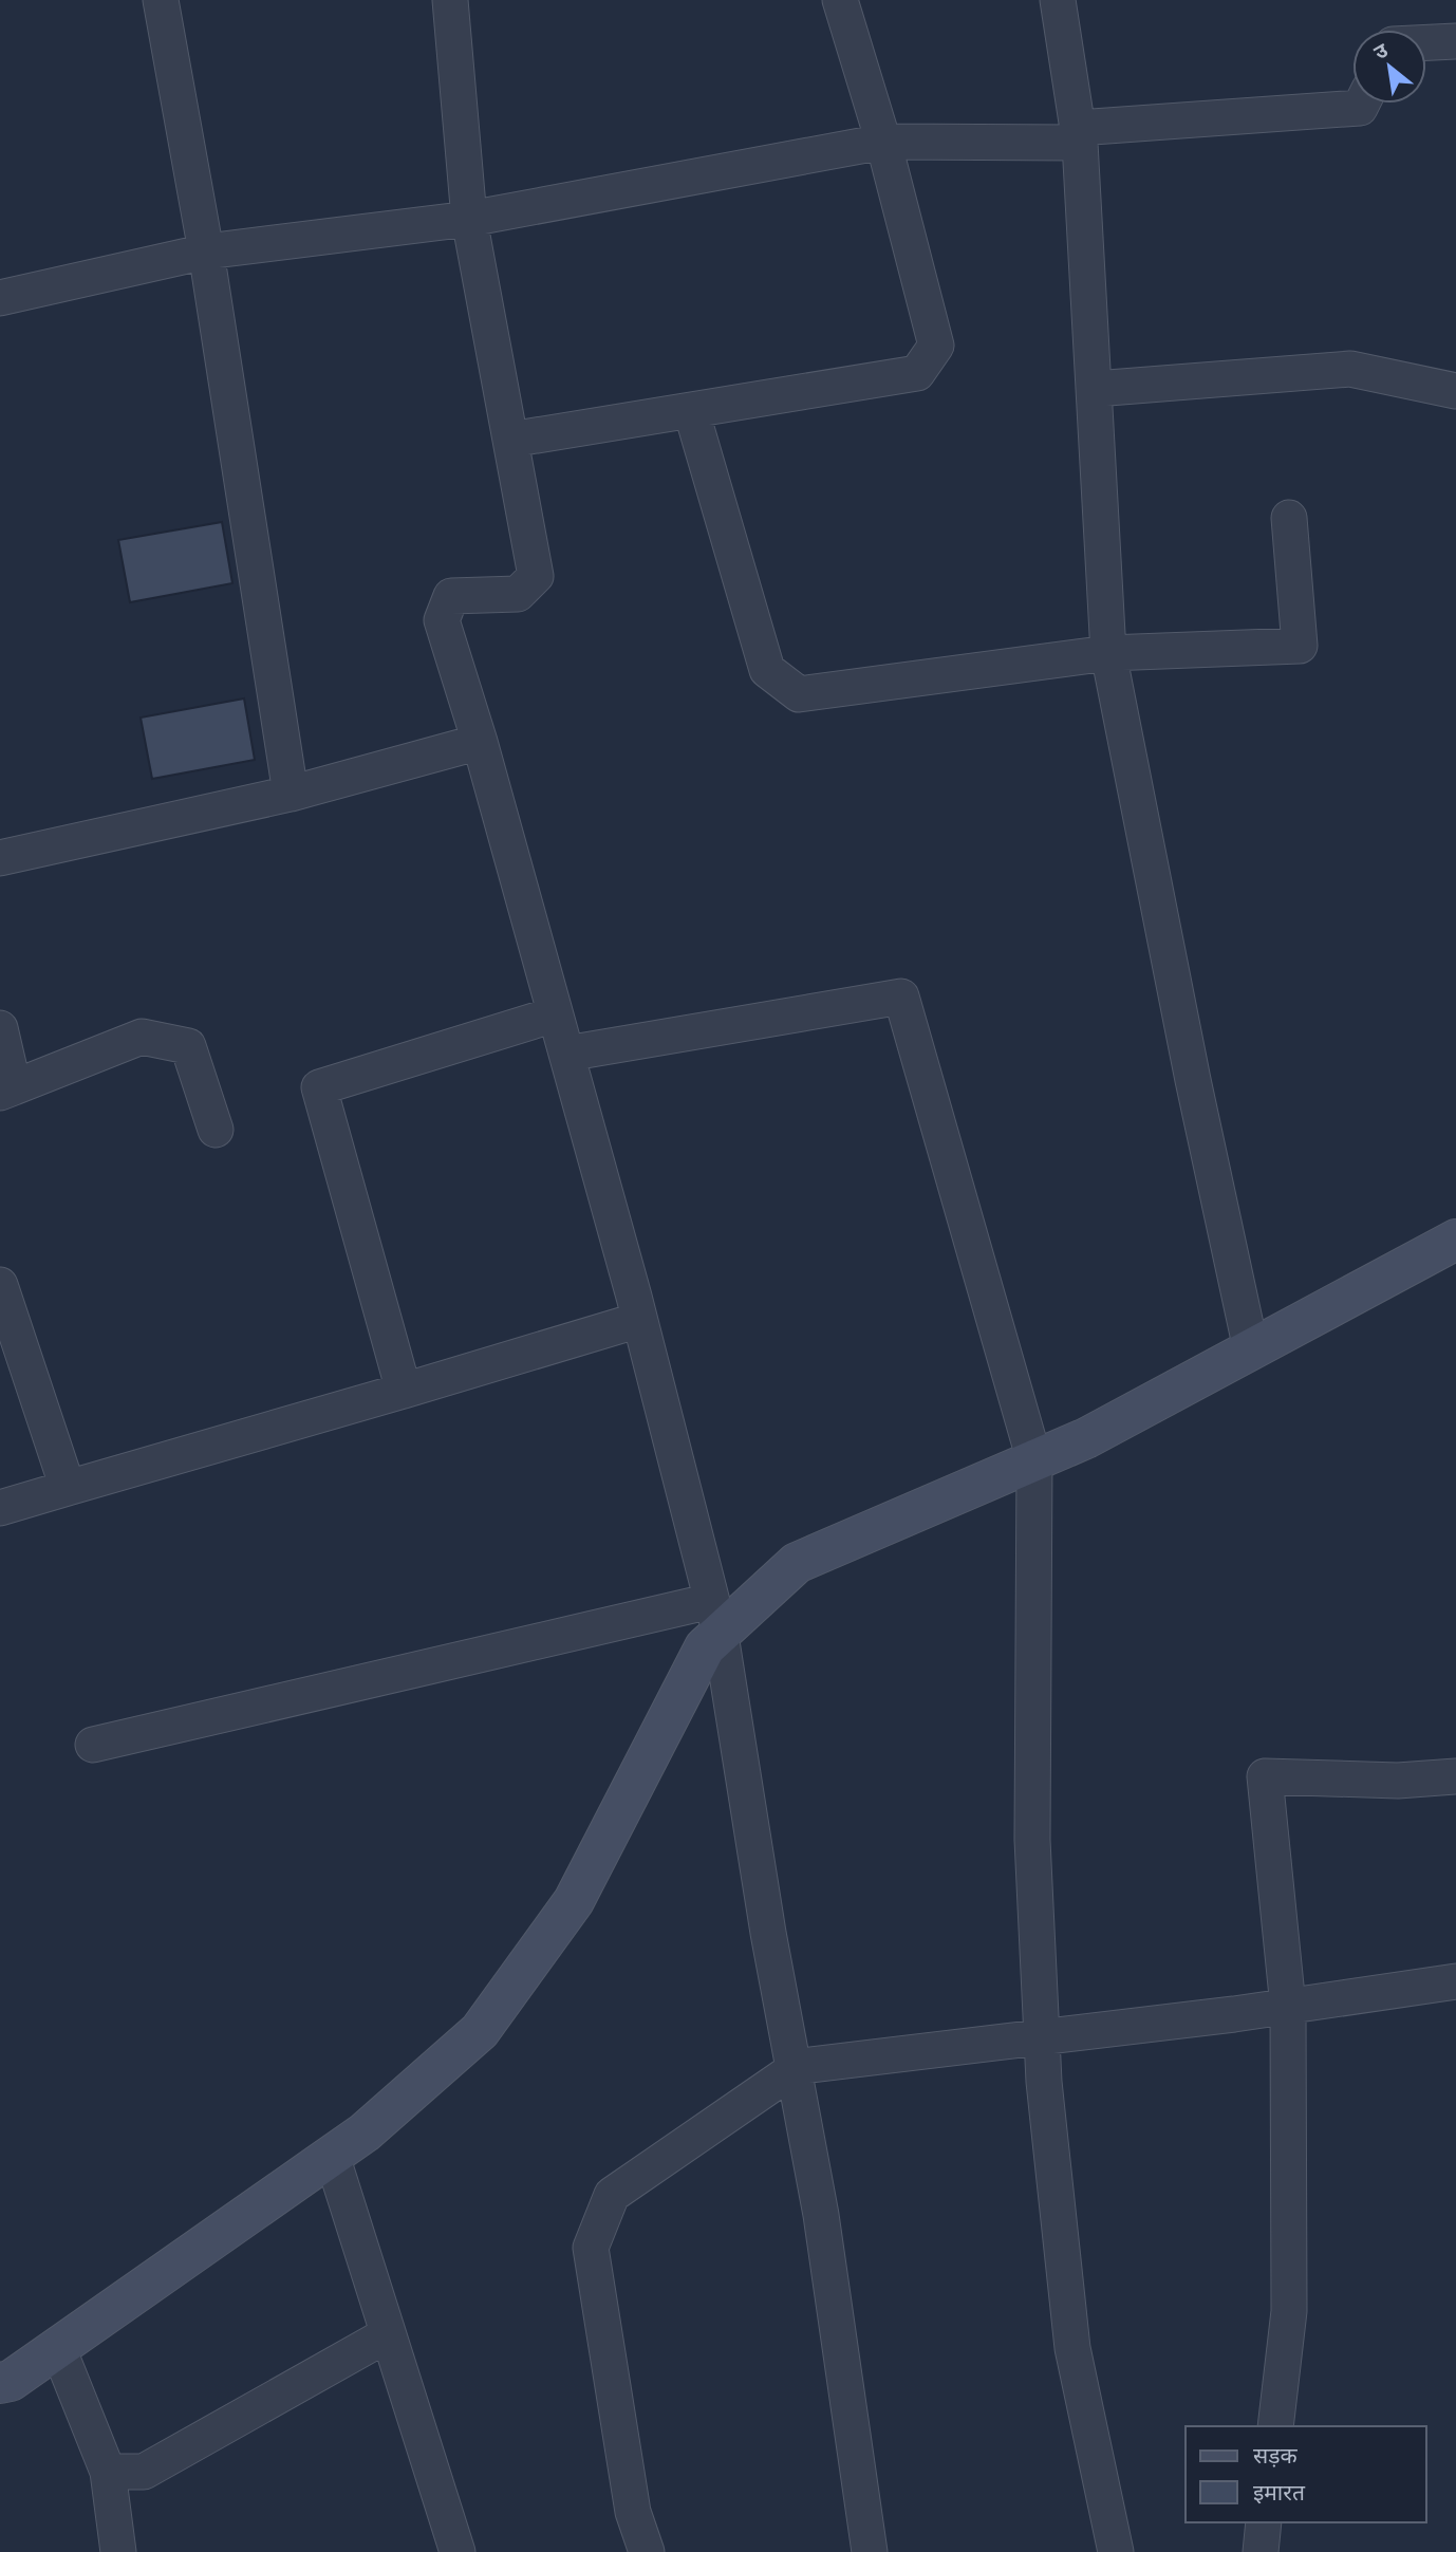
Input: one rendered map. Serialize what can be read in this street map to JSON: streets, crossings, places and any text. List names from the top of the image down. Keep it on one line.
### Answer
{"legend":["सड़क","इमारत"],"north":"top left"}
